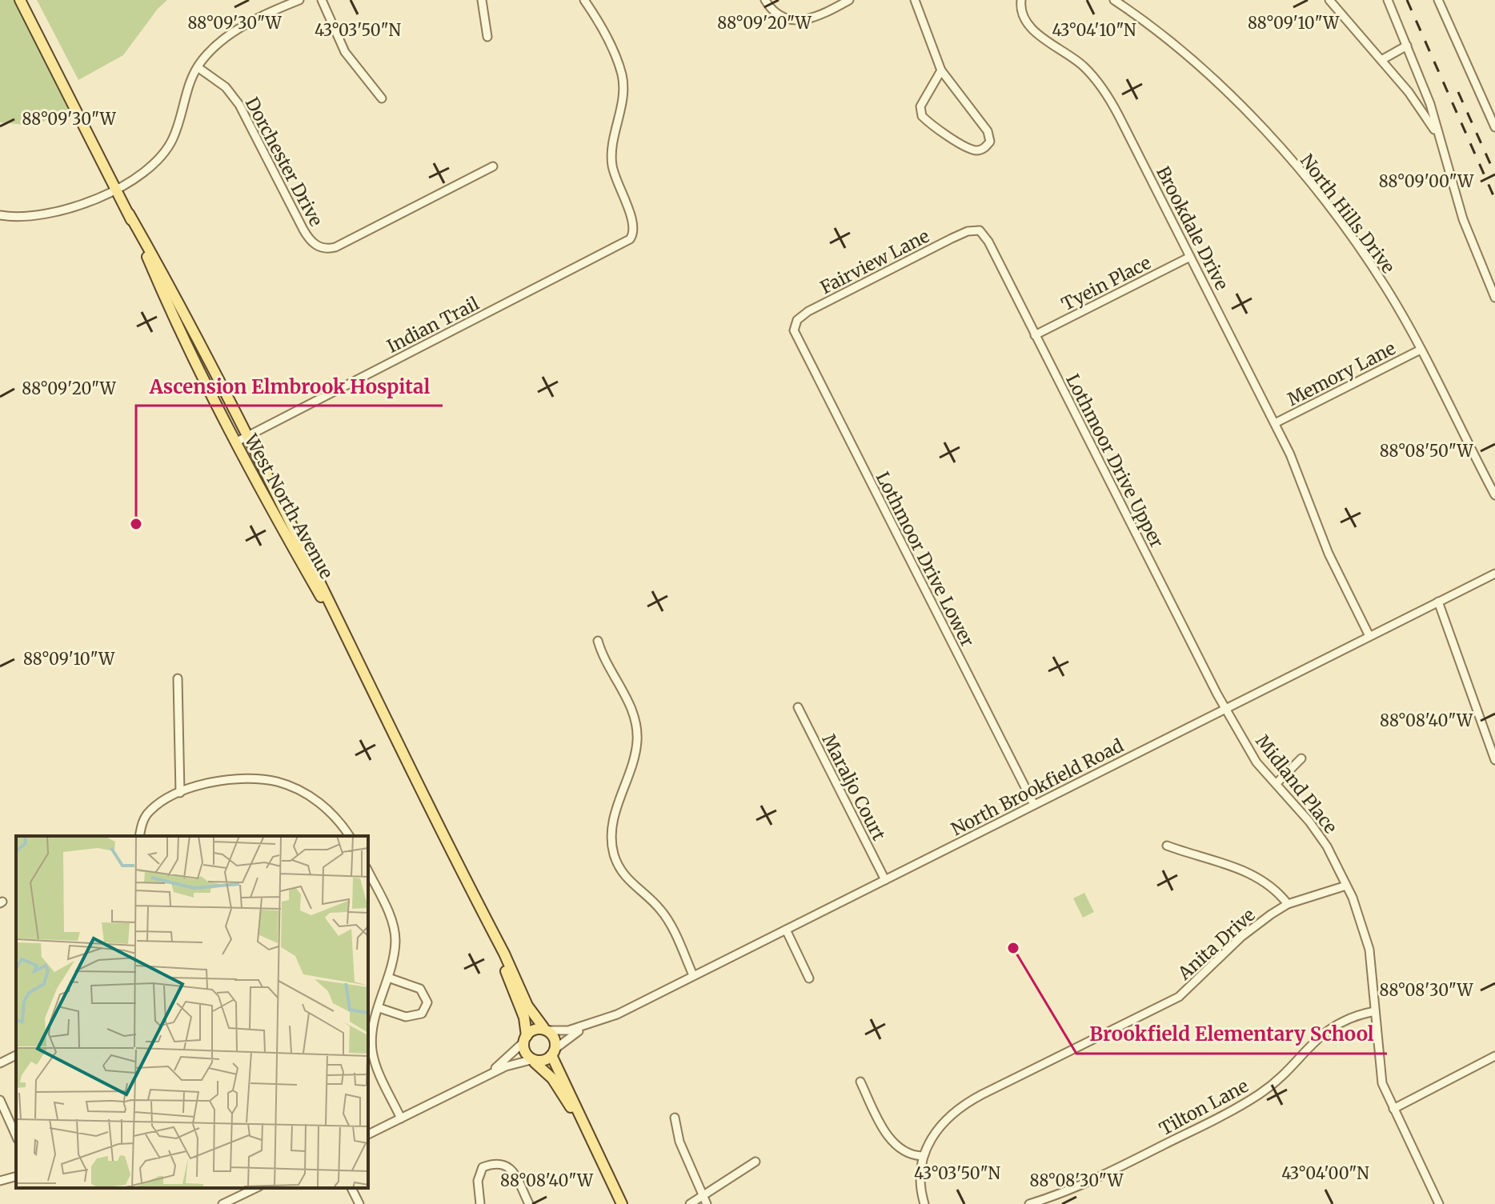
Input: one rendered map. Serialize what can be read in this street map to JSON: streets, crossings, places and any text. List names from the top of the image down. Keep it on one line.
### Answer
{"streets":{"main road":["West North Avenue"],"street":["Dorchester Drive","North Hills Drive","Brookdale Drive","Fairview Lane","Tyein Place","Indian Trail","Memory Lane","Lothmoor Drive Upper","Lothmoor Drive Lower","Midland Place","Maraljo Court","North Brookfield Road","Anita Drive","Tilton Lane"]},"crossings":[["North Hills Drive","Memory Lane"],["Brookdale Drive","Tyein Place"],["Brookdale Drive","Memory Lane"],["Brookdale Drive","North Brookfield Road"],["Fairview Lane","Lothmoor Drive Upper"],["Fairview Lane","Lothmoor Drive Lower"],["Tyein Place","Lothmoor Drive Upper"],["Indian Trail","West North Avenue"],["Lothmoor Drive Upper","Midland Place"],["Lothmoor Drive Upper","North Brookfield Road"],["West North Avenue","North Brookfield Road"],["Lothmoor Drive Lower","North Brookfield Road"],["Midland Place","North Brookfield Road"],["Midland Place","Anita Drive"],["Midland Place","Tilton Lane"],["Maraljo Court","North Brookfield Road"]],"places":["Ascension Elmbrook Hospital","Brookfield Elementary School"],"coordinates":["88°09'30\"W","88°09'20\"W","88°09'10\"W","43°03'50\"N","43°04'10\"N","88°09'00\"W","88°08'50\"W","88°08'40\"W","88°08'30\"W","43°04'00\"N"]}
